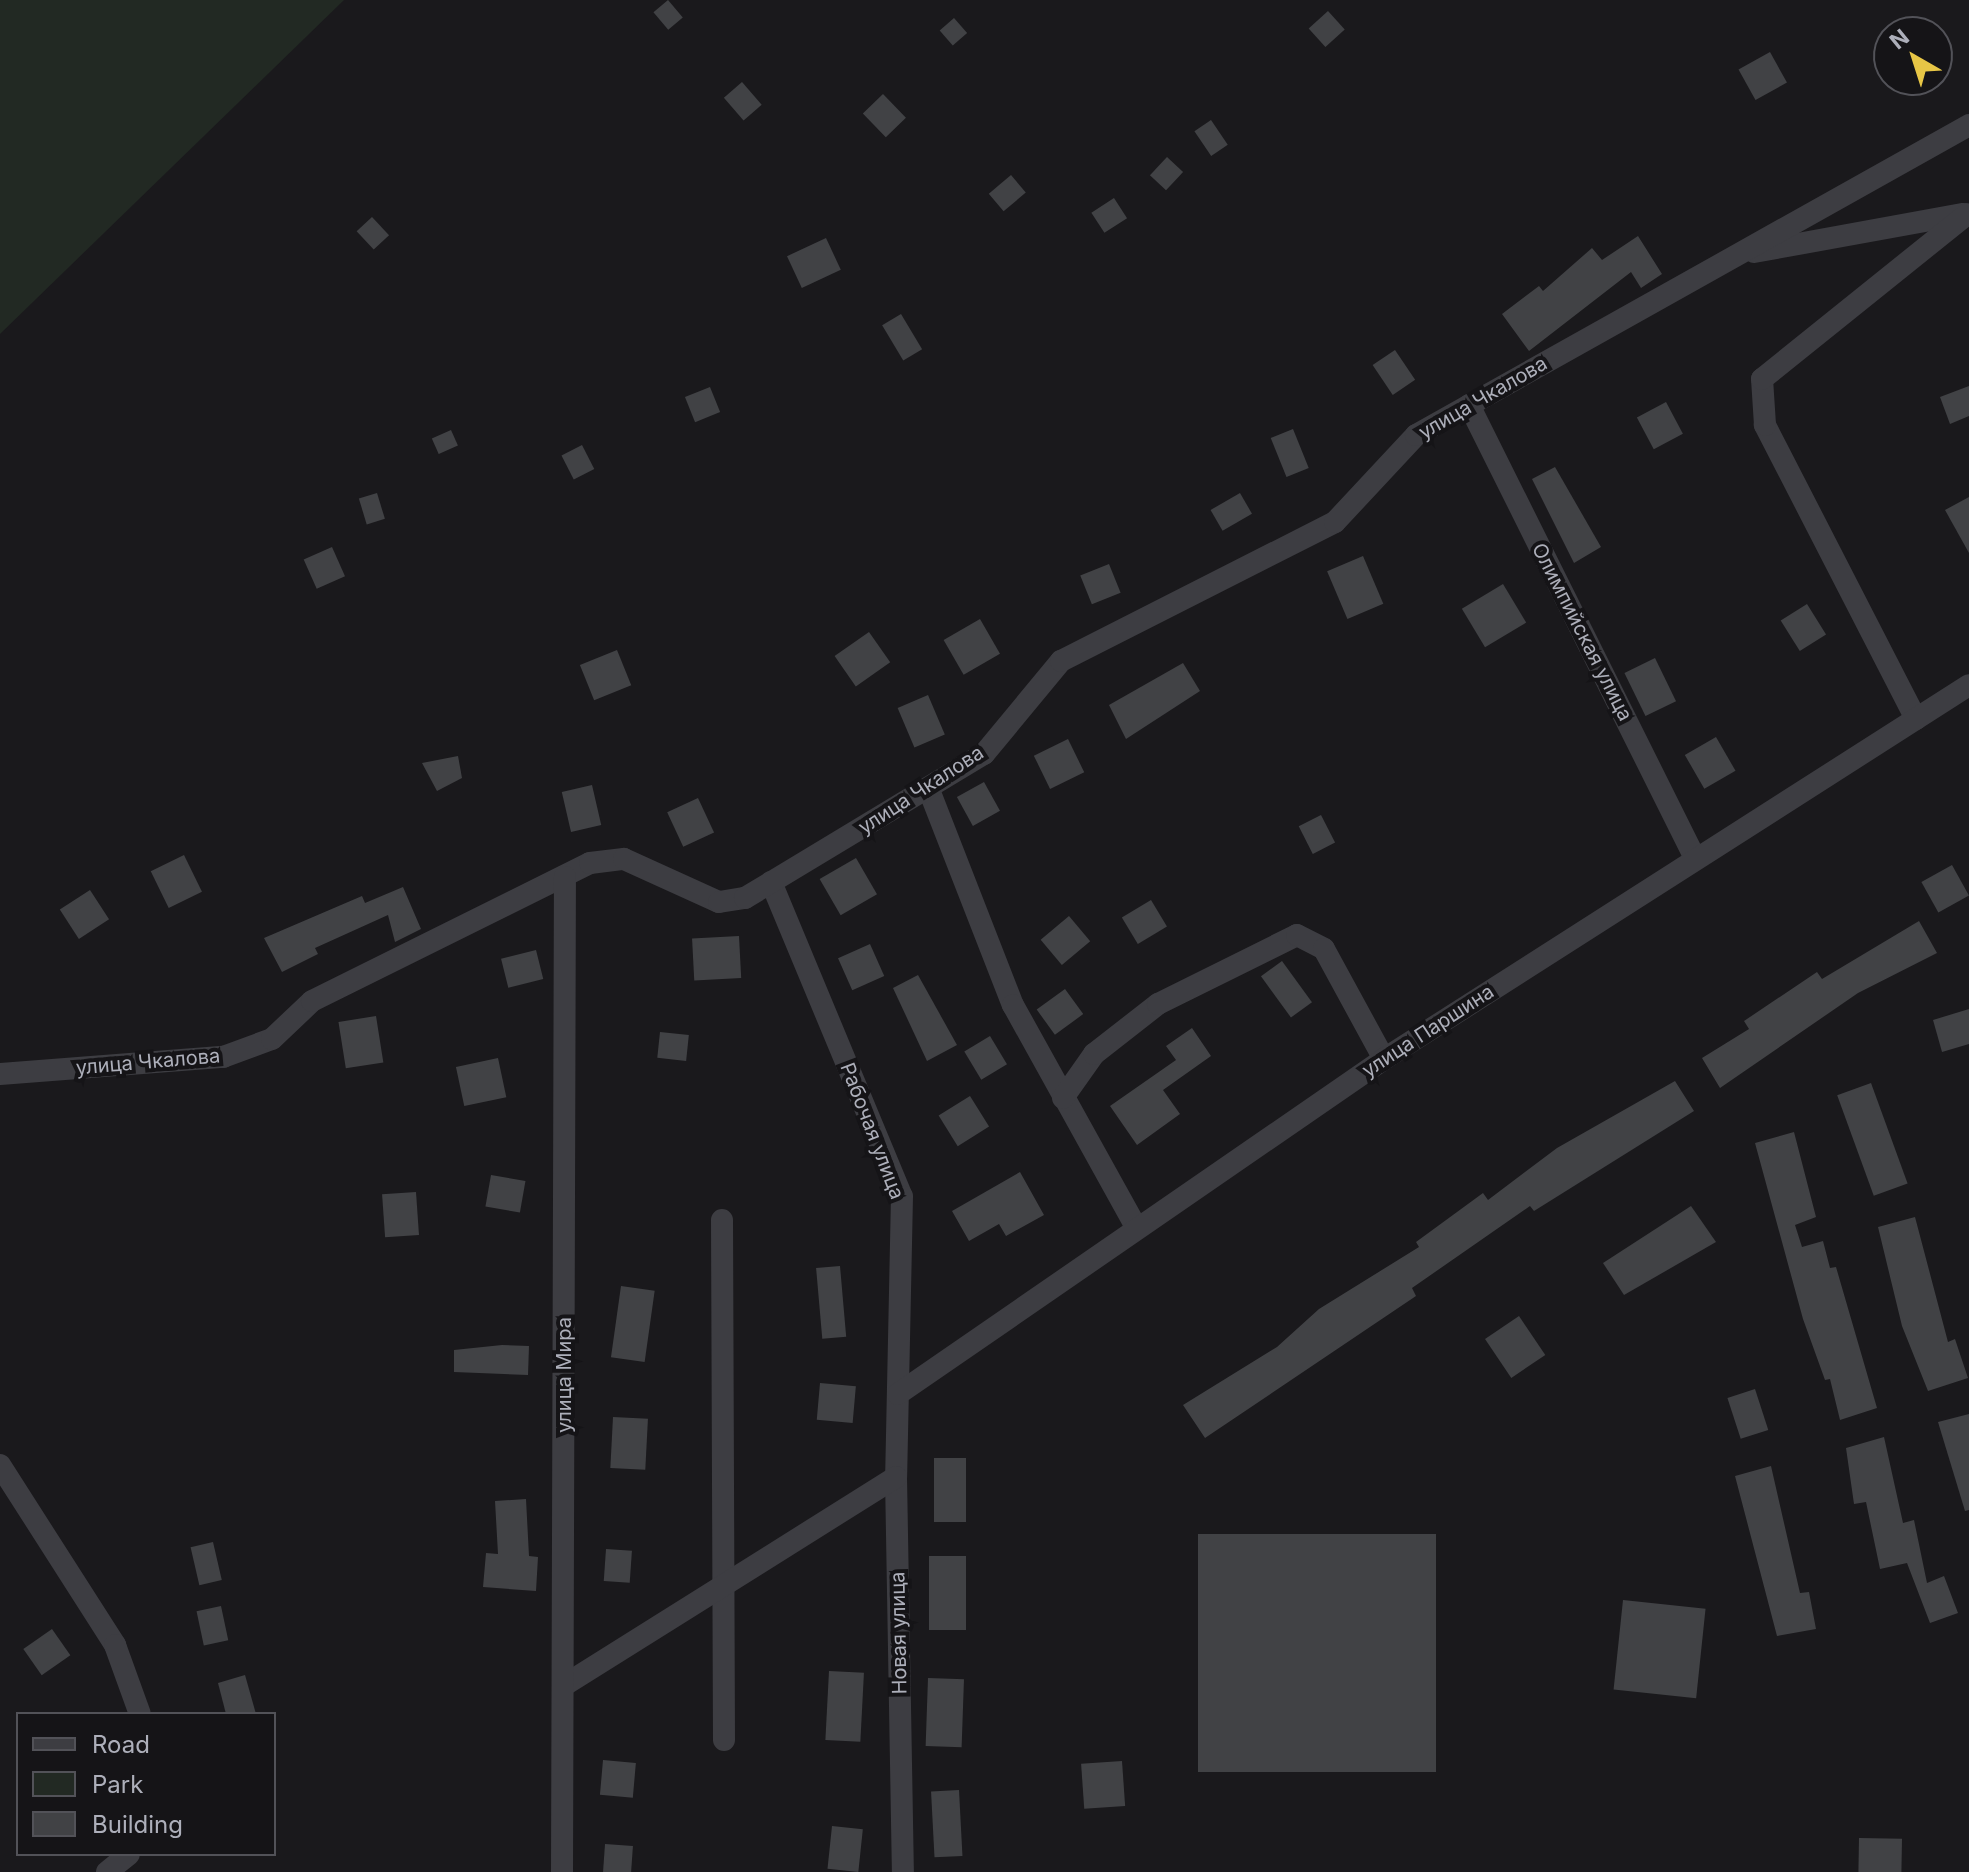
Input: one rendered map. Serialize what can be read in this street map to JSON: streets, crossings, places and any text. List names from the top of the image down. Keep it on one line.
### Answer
{"streets":{"street":["улица Чкалова","Олимпийская улица","улица Паршина","Рабочая улица","улица Мира","Новая улица"]},"crossings":[["улица Чкалова","Олимпийская улица"],["улица Чкалова","Рабочая улица"],["улица Чкалова","улица Мира"],["Олимпийская улица","улица Паршина"],["улица Паршина","Рабочая улица"],["улица Паршина","Новая улица"],["Рабочая улица","Новая улица"]],"legend":["Road","Park","Building"],"north":"top left"}
